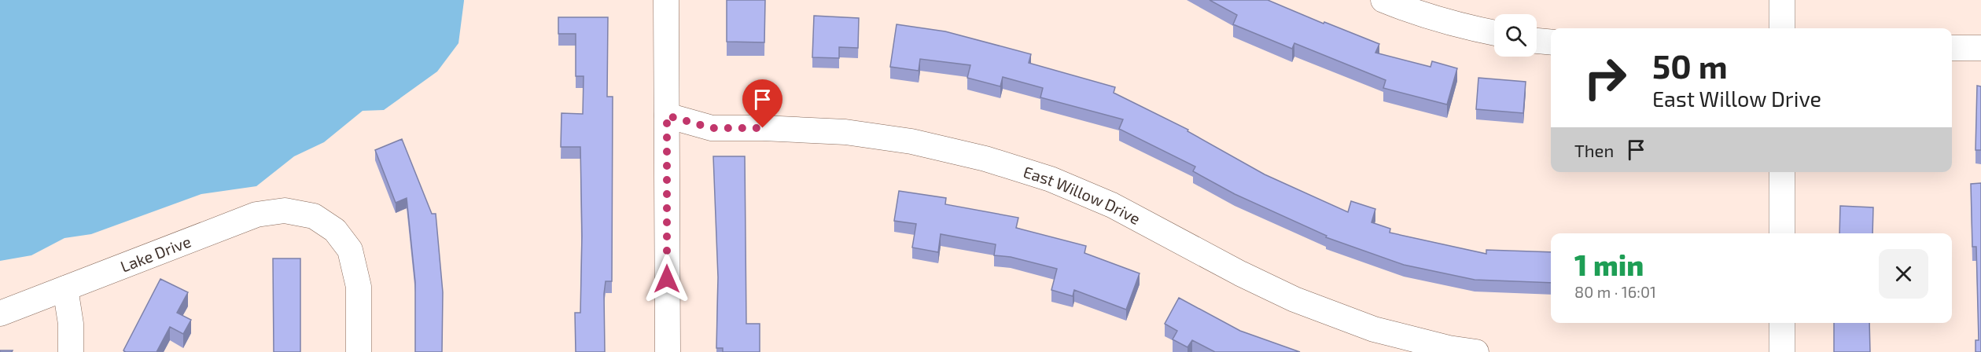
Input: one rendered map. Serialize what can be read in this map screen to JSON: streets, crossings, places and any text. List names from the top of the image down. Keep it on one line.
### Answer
{"streets":{"street":["East Willow Drive","Lake Drive"]},"page":{"turn":["50 m","East Willow Drive"],"then":"Then","heading":["1 min","80 m · 16:01"]}}
